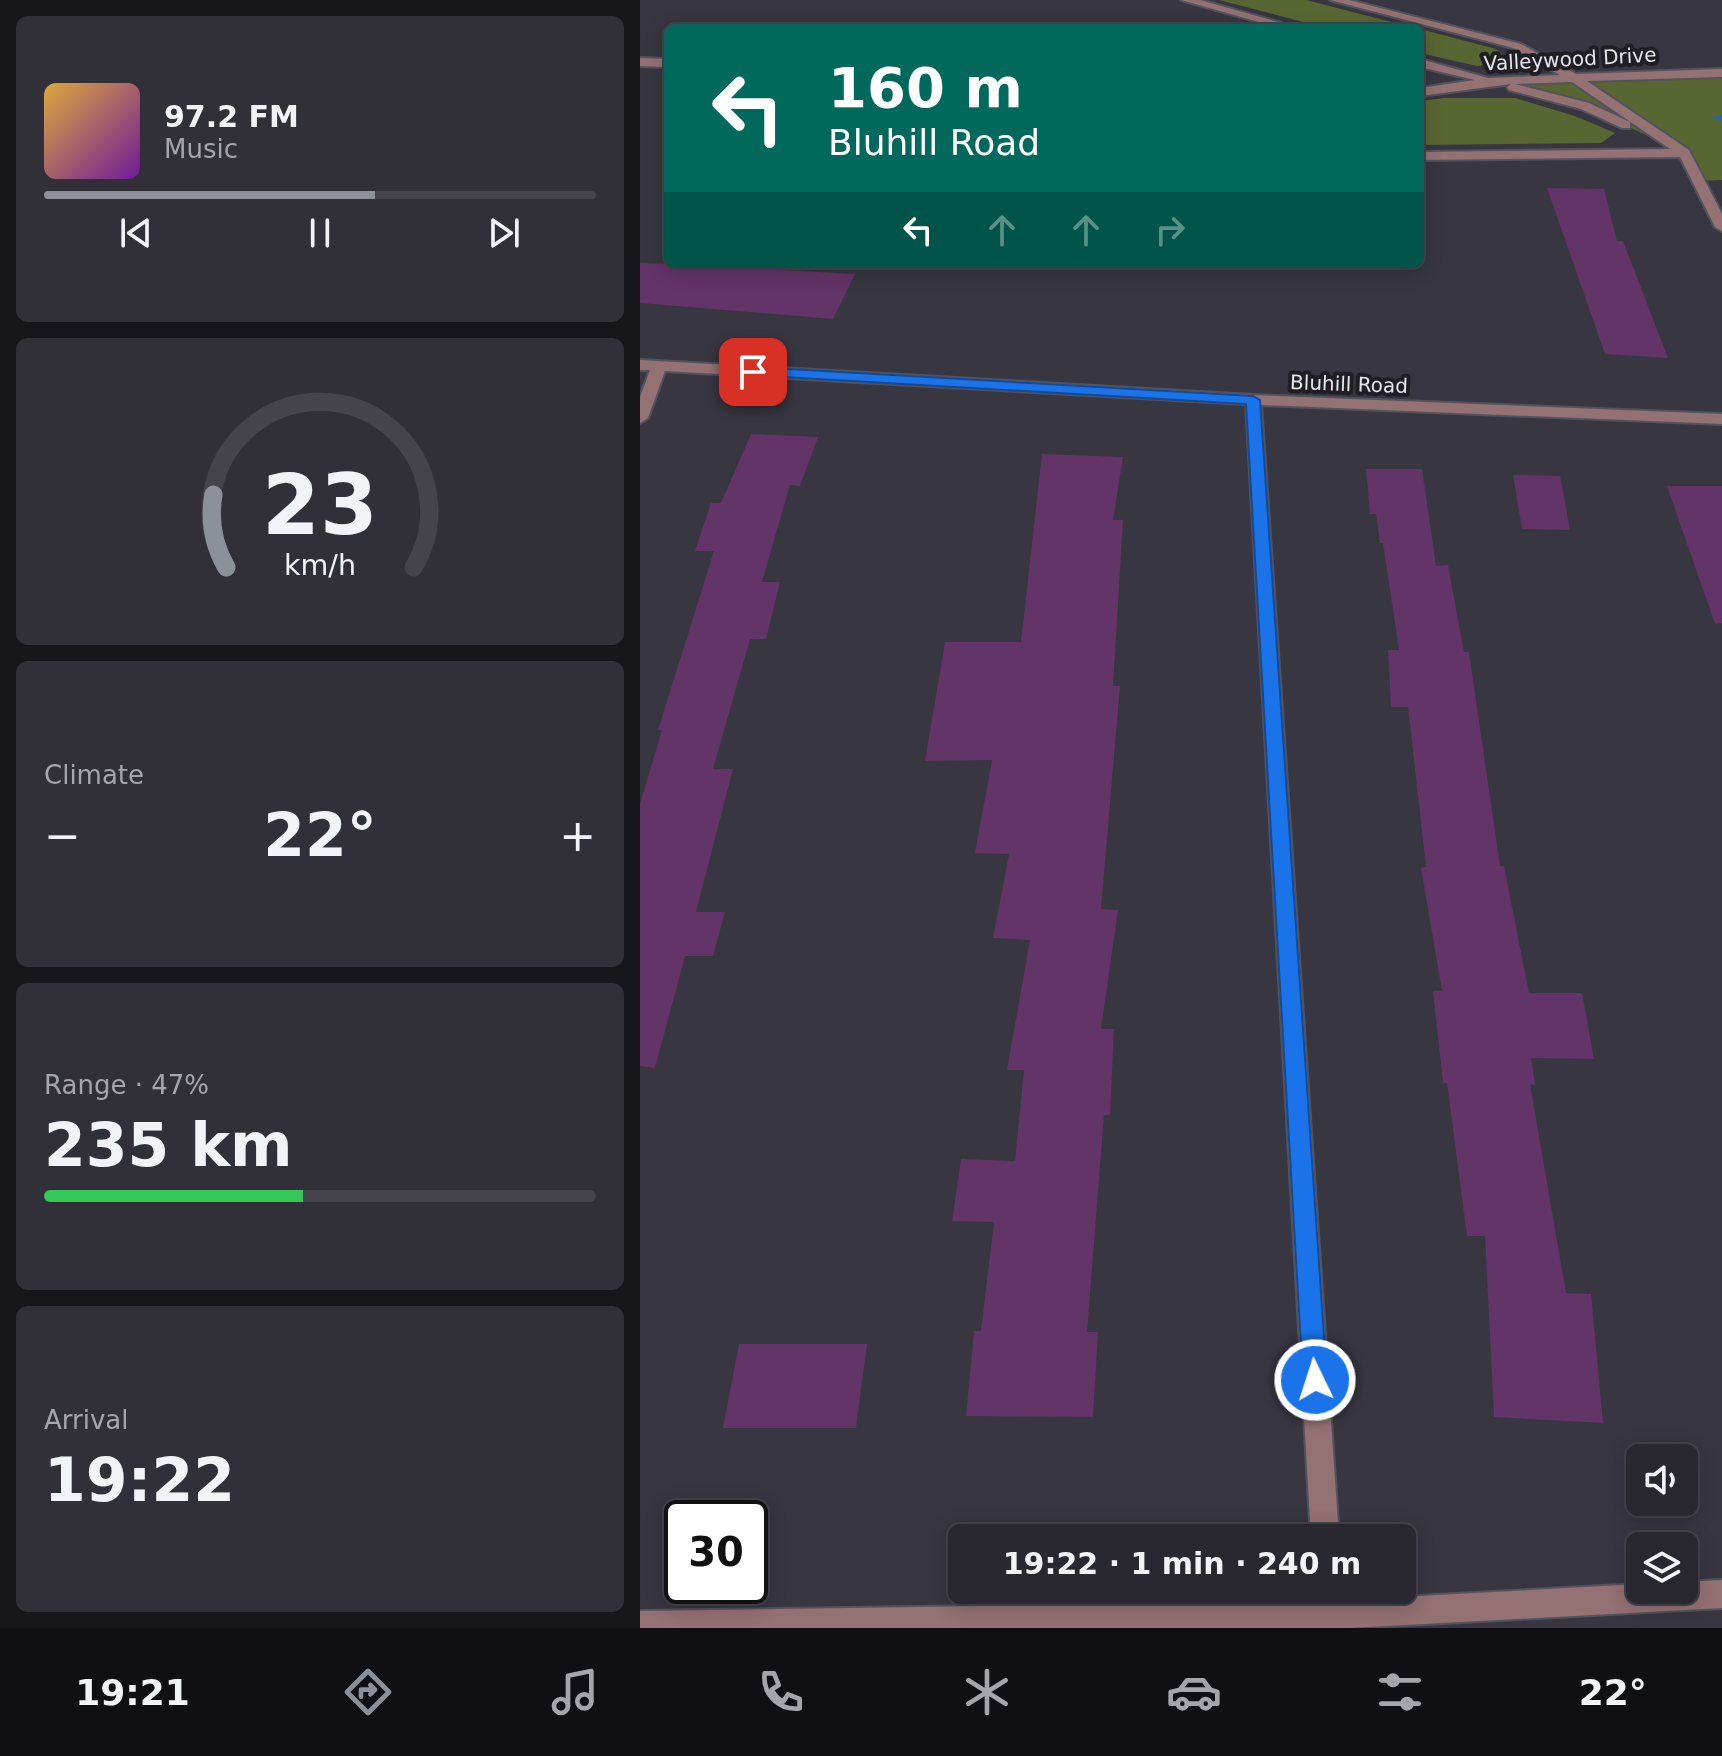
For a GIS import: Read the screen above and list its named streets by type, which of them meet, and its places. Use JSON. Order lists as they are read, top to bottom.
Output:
{
  "streets": {
    "street": ["Valleywood Drive", "Bluhill Road"]
  },
  "page": {
    "turn": ["160 m", "Bluhill Road"],
    "song": ["97.2 FM", "Music"],
    "tile": [
      "Climate",
      ["Range · 47%", "235 km"],
      ["Arrival", "19:22"]
    ],
    "heat": ["−", "22°", "+"],
    "limit": "30",
    "trip": "19:22 · 1 min · 240 m",
    "tabs": ["19:21", "22°"],
    "gauge": ["23", "km/h"]
  }
}
